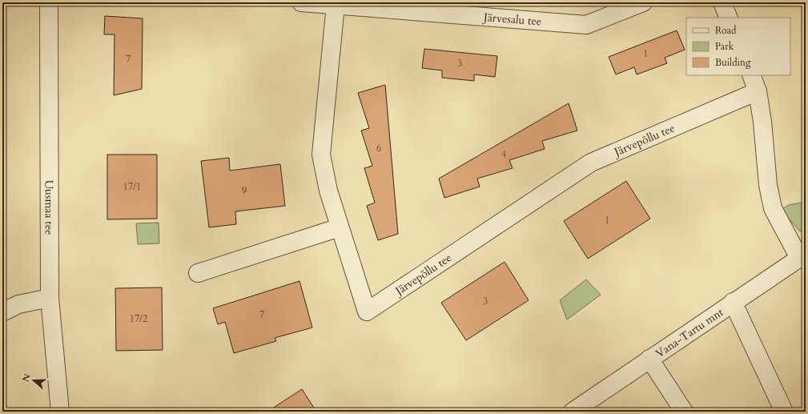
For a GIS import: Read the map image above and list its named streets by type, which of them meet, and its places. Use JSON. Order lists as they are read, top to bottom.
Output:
{
  "streets": {
    "street": [
      "Järvesalu tee",
      "Järvepõllu tee",
      "Uusmaa tee",
      "Vana-Tartu mnt"
    ]
  },
  "crossings": [
    ["Järvesalu tee", "Järvepõllu tee"]
  ],
  "house_numbers": [
    "1",
    "7",
    "3",
    "6",
    "4",
    "17/1",
    "9",
    "1",
    "3",
    "7",
    "17/2"
  ],
  "legend": ["Road", "Park", "Building"],
  "north": "left"
}
